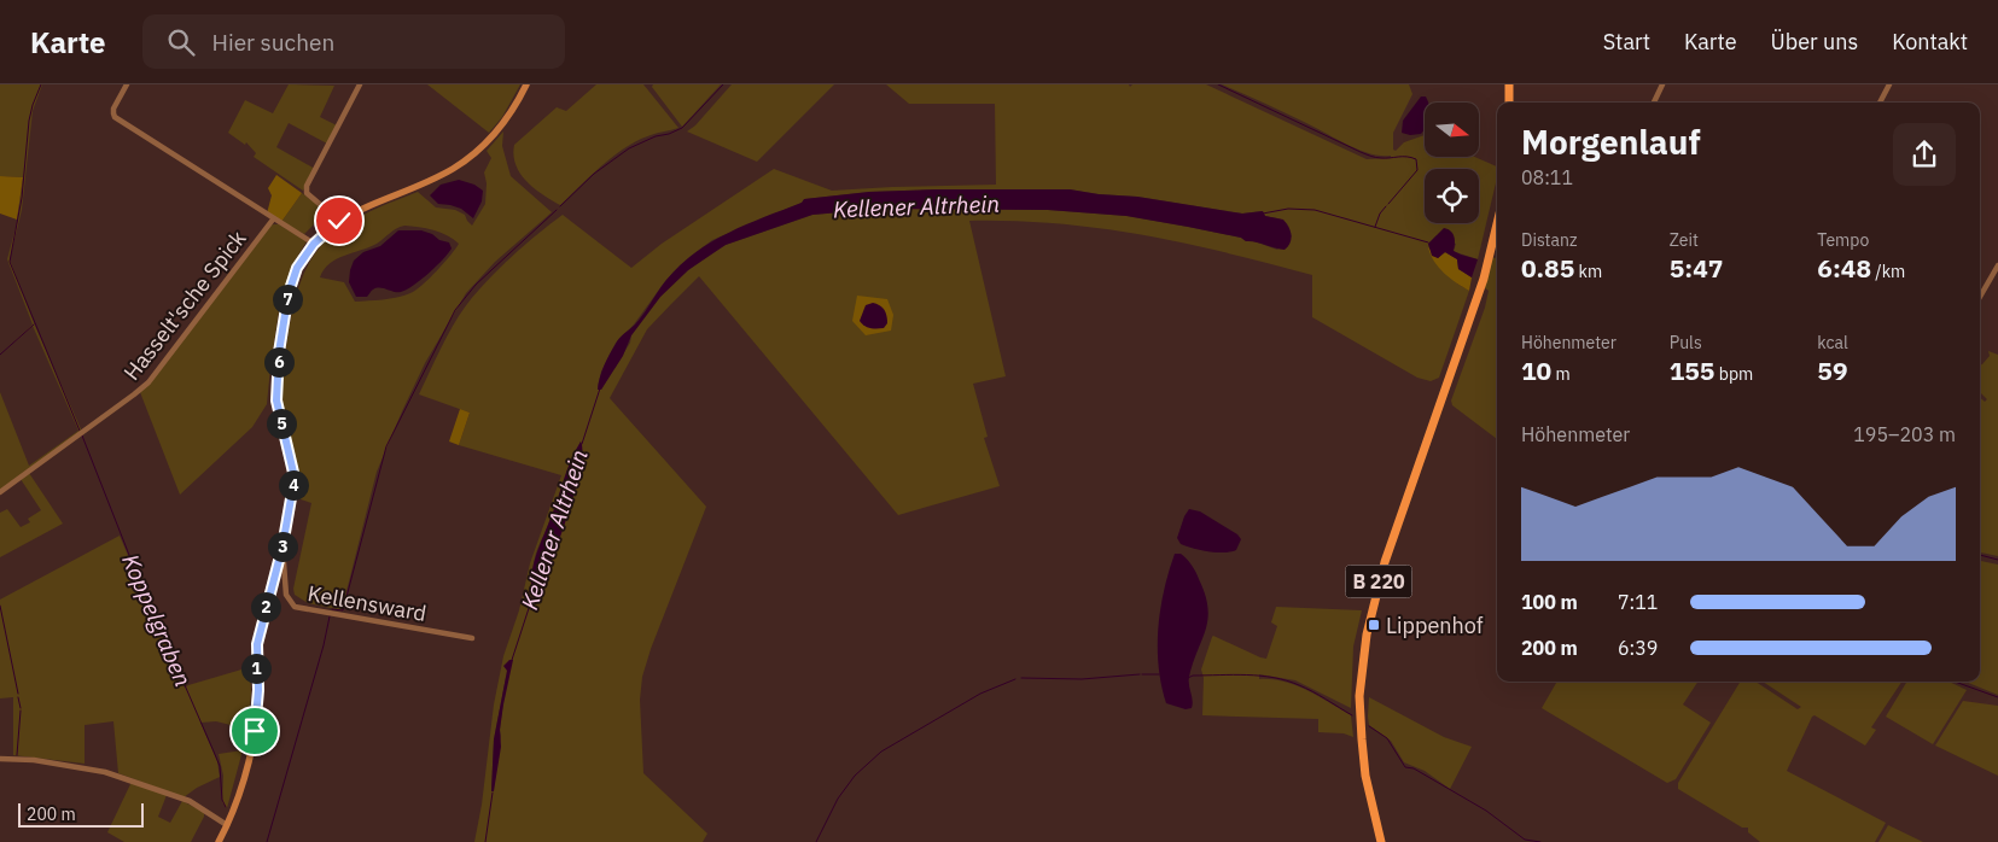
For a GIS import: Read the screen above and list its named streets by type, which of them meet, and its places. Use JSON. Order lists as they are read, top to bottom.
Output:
{
  "streets": {
    "main road": ["B 220"],
    "street": ["Hasselt'sche Spick", "Kellensward"]
  },
  "water": ["Kellener Altrhein", "Koppelgraben"],
  "places": {
    "transit": ["Lippenhof"]
  },
  "scale_bar": "200 m",
  "north": "right",
  "page": {
    "header": "Karte",
    "search": "Hier suchen",
    "nav": [
      "Start",
      "Karte",
      "Über uns",
      "Kontakt"
    ],
    "heading": ["Morgenlauf", "08:11"],
    "stats": [
      ["Distanz", "0.85 km"],
      ["Zeit", "5:47"],
      ["Tempo", "6:48 /km"],
      ["Höhenmeter", "10 m"],
      ["Puls", "155 bpm"],
      ["kcal", "59"]
    ],
    "pins": [
      "7",
      "6",
      "5",
      "4",
      "3",
      "2",
      "1"
    ],
    "chart": ["Höhenmeter", "195–203 m"],
    "list": [
      {
        "name": "100 m",
        "note": "7:11"
      },
      {
        "name": "200 m",
        "note": "6:39"
      }
    ],
    "scale": "200 m"
  }
}
